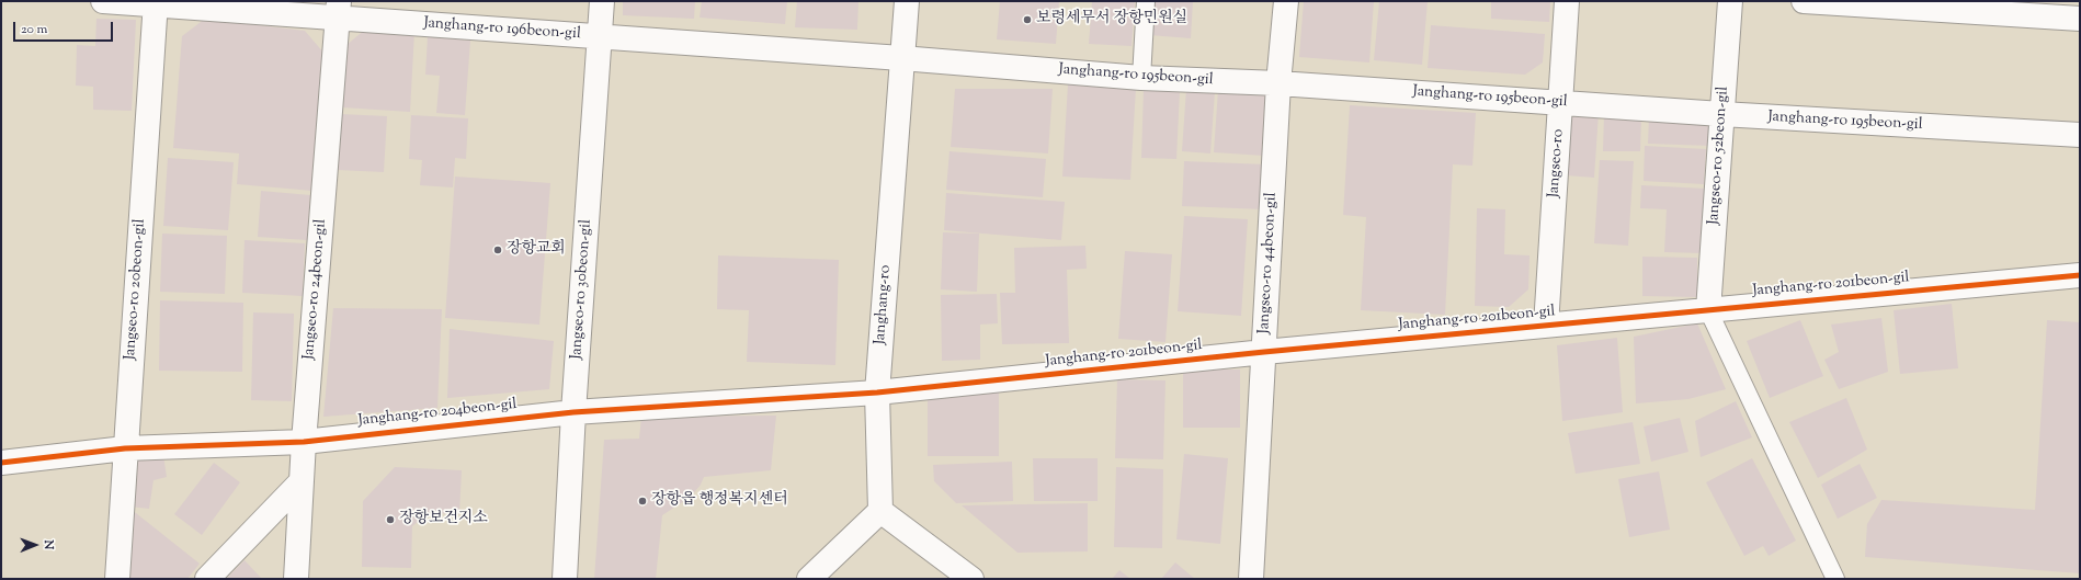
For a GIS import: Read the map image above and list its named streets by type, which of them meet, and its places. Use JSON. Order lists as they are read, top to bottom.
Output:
{
  "streets": {
    "street": [
      "Janghang-ro 196beon-gil",
      "Janghang-ro 195beon-gil",
      "Jangseo-ro 52beon-gil",
      "Jangseo-ro",
      "Jangseo-ro 44beon-gil",
      "Janghang-ro 201beon-gil",
      "Jangseo-ro 20beon-gil",
      "Jangseo-ro 24beon-gil",
      "Jangseo-ro 30beon-gil",
      "Janghang-ro",
      "Janghang-ro 204beon-gil"
    ]
  },
  "crossings": [
    ["Janghang-ro 196beon-gil", "Janghang-ro 195beon-gil"],
    ["Janghang-ro 196beon-gil", "Jangseo-ro 20beon-gil"],
    ["Janghang-ro 196beon-gil", "Jangseo-ro 24beon-gil"],
    ["Janghang-ro 196beon-gil", "Jangseo-ro 30beon-gil"],
    ["Janghang-ro 196beon-gil", "Janghang-ro"],
    ["Janghang-ro 195beon-gil", "Jangseo-ro 52beon-gil"],
    ["Janghang-ro 195beon-gil", "Jangseo-ro"],
    ["Janghang-ro 195beon-gil", "Jangseo-ro 44beon-gil"],
    ["Janghang-ro 195beon-gil", "Janghang-ro"],
    ["Jangseo-ro 52beon-gil", "Janghang-ro 201beon-gil"],
    ["Jangseo-ro", "Janghang-ro 201beon-gil"],
    ["Jangseo-ro 44beon-gil", "Janghang-ro 201beon-gil"],
    ["Janghang-ro 201beon-gil", "Janghang-ro"],
    ["Janghang-ro 201beon-gil", "Janghang-ro 204beon-gil"],
    ["Jangseo-ro 20beon-gil", "Janghang-ro 204beon-gil"],
    ["Jangseo-ro 24beon-gil", "Janghang-ro 204beon-gil"],
    ["Jangseo-ro 30beon-gil", "Janghang-ro 204beon-gil"],
    ["Janghang-ro", "Janghang-ro 204beon-gil"]
  ],
  "places": [
    "보령세무서 장항민원실",
    "장항교회",
    "장항읍 행정복지센터",
    "장항보건지소"
  ],
  "scale_bar": "20 m",
  "north": "right"
}
